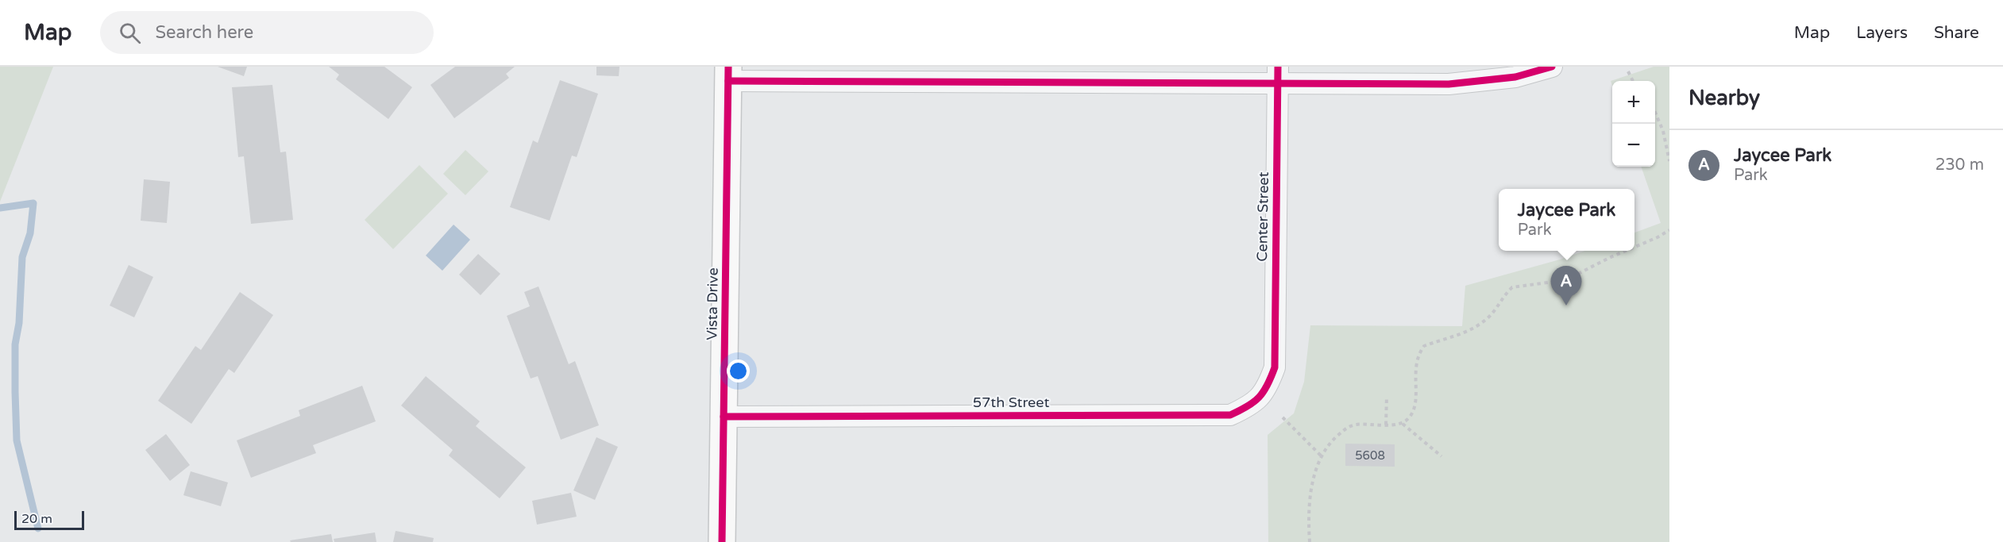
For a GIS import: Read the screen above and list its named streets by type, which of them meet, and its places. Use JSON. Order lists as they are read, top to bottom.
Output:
{
  "streets": {
    "street": ["Center Street", "Vista Drive", "57th Street"]
  },
  "crossings": [
    ["Center Street", "57th Street"],
    ["Vista Drive", "57th Street"]
  ],
  "house_numbers": ["5608"],
  "scale_bar": "20 m",
  "page": {
    "header": "Map",
    "search": "Search here",
    "nav": ["Map", "Layers", "Share"],
    "heading": "Nearby",
    "map_buttons": ["+", "−"],
    "list": [
      {
        "mark": "A",
        "name": "Jaycee Park",
        "note": "Park",
        "value": "230 m"
      }
    ],
    "popup": ["Jaycee Park", "Park"],
    "pins": "A",
    "scale": "20 m"
  }
}
